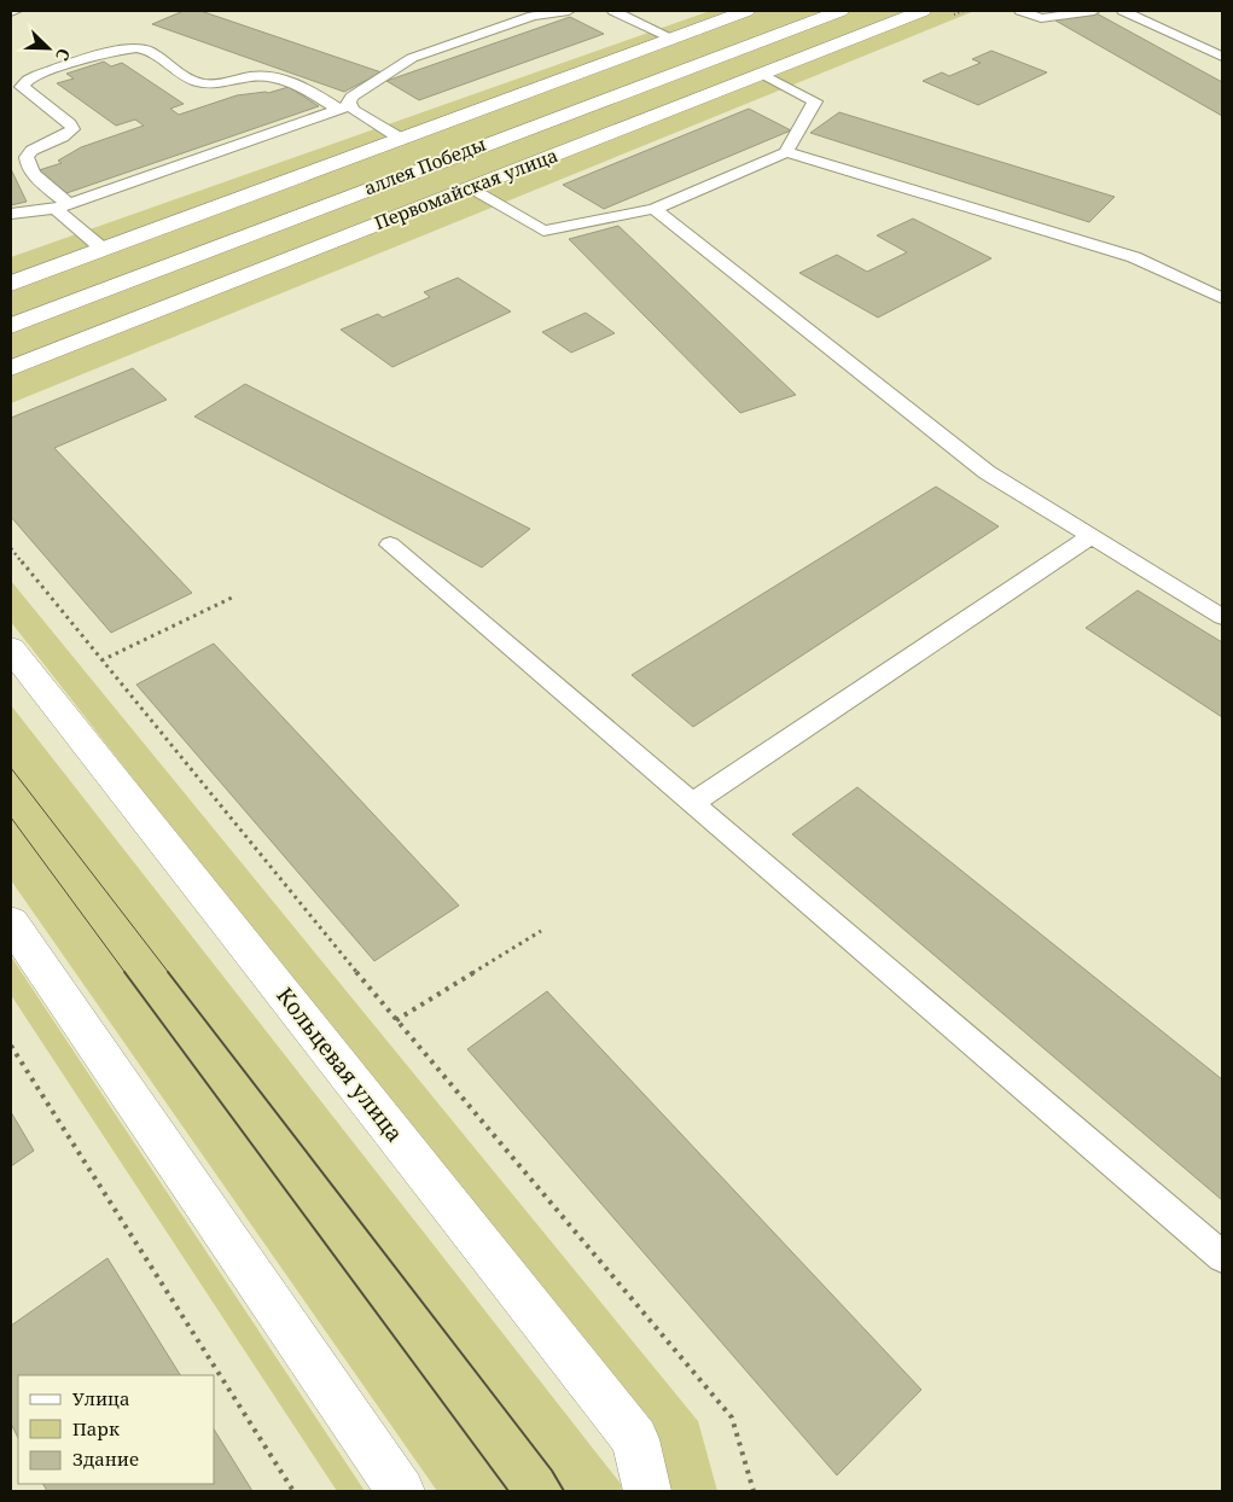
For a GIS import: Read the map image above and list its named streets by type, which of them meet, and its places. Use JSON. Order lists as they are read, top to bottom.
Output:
{
  "streets": {
    "street": ["аллея Победы", "Первомайская улица", "Кольцевая улица"]
  },
  "legend": ["Улица", "Парк", "Здание"],
  "north": "bottom right"
}
